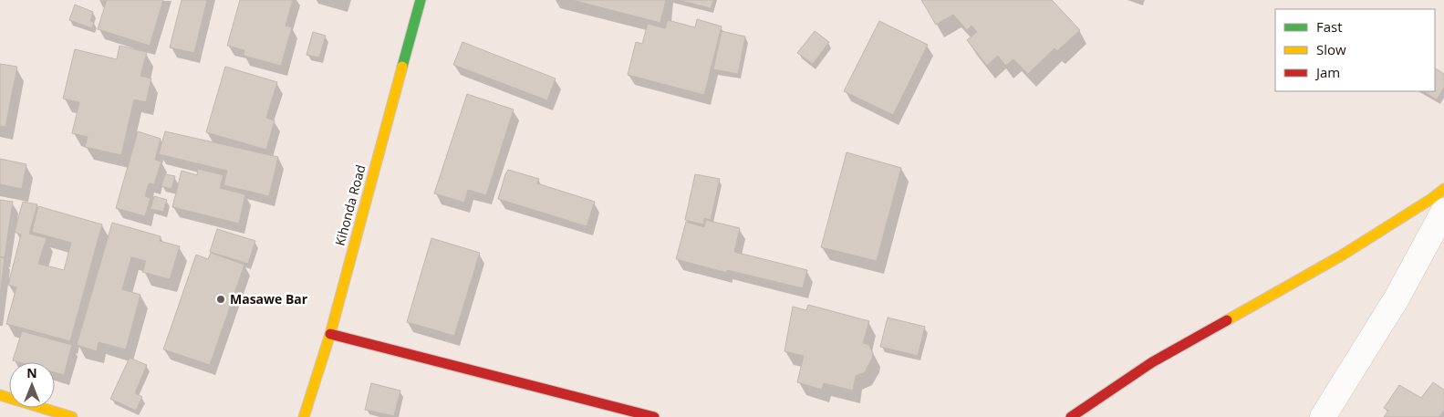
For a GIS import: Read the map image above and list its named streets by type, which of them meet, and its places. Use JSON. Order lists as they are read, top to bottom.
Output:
{
  "streets": {
    "street": ["Kihonda Road"]
  },
  "places": ["Masawe Bar"],
  "legend": ["Fast", "Slow", "Jam"],
  "north": "top"
}
